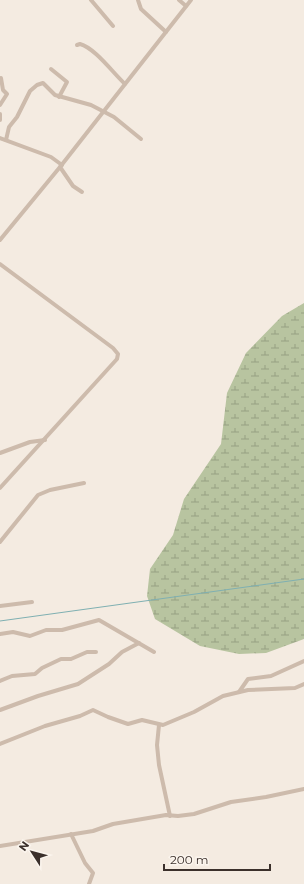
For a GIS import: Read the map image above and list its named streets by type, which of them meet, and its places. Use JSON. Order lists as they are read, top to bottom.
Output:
{
  "scale_bar": "200 m",
  "north": "top left"
}
